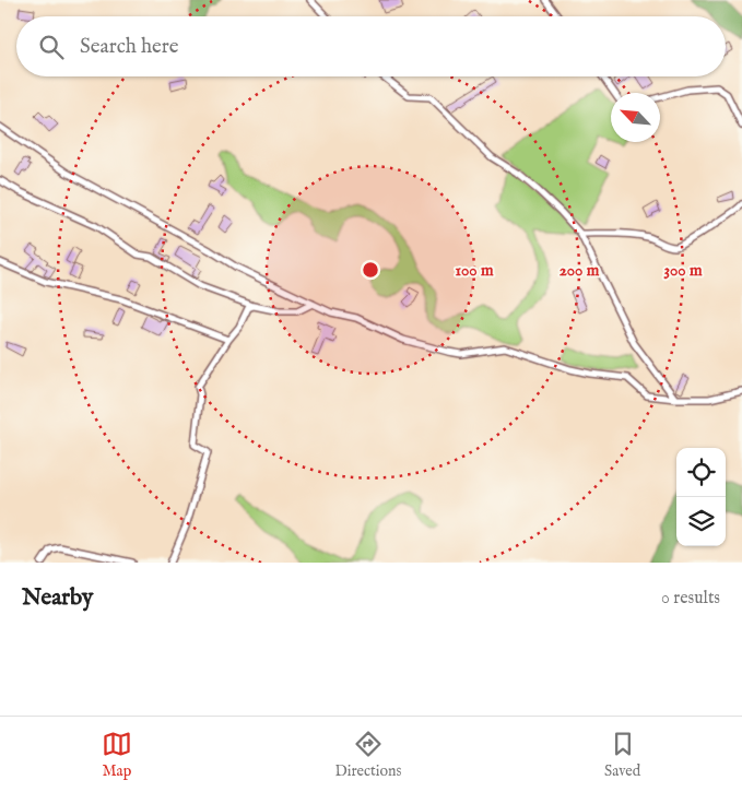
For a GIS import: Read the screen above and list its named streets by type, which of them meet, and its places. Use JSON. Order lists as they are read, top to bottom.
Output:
{
  "north": "top left",
  "page": {
    "search": "Search here",
    "heading": ["Nearby", "0 results"],
    "nav": ["Map", "Directions", "Saved"]
  },
  "rings": ["100 m", "200 m", "300 m"]
}
